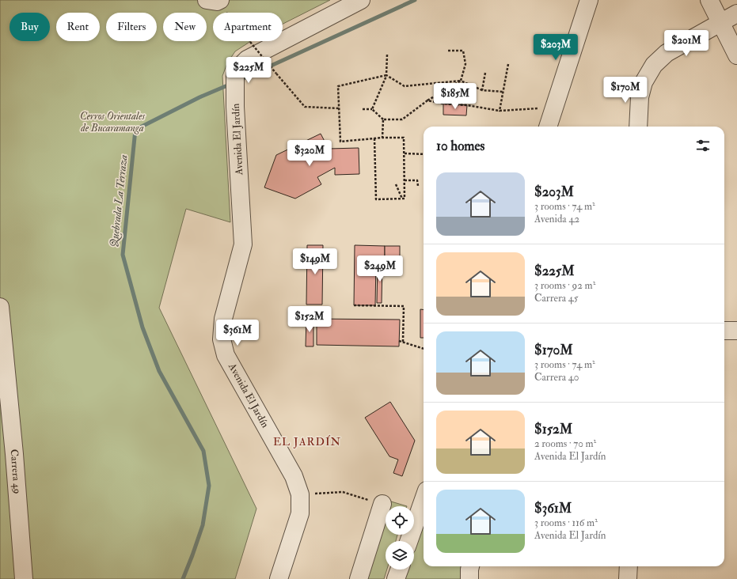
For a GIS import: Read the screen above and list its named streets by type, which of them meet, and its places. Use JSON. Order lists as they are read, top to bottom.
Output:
{
  "streets": {
    "street": ["Avenida El Jardín", "Carrera 49"]
  },
  "districts": ["EL JARDÍN"],
  "water": ["Quebrada La Terraza"],
  "parks": ["Cerros Orientales de Bucaramanga"],
  "page": {
    "chip": [
      "Buy",
      "Rent",
      "Filters",
      "New",
      "Apartment"
    ],
    "price": [
      "$201M",
      "$203M",
      "$225M",
      "$170M",
      "$185M",
      "$320M",
      "$149M",
      "$249M",
      "$152M",
      "$361M"
    ],
    "heading": "10 homes",
    "list": [
      {
        "name": "$203M",
        "note": "3 rooms · 74 m² · Avenida 42"
      },
      {
        "name": "$225M",
        "note": "3 rooms · 92 m² · Carrera 45"
      },
      {
        "name": "$170M",
        "note": "3 rooms · 74 m² · Carrera 40"
      },
      {
        "name": "$152M",
        "note": "2 rooms · 70 m² · Avenida El Jardín"
      },
      {
        "name": "$361M",
        "note": "3 rooms · 116 m² · Avenida El Jardín"
      }
    ]
  }
}
